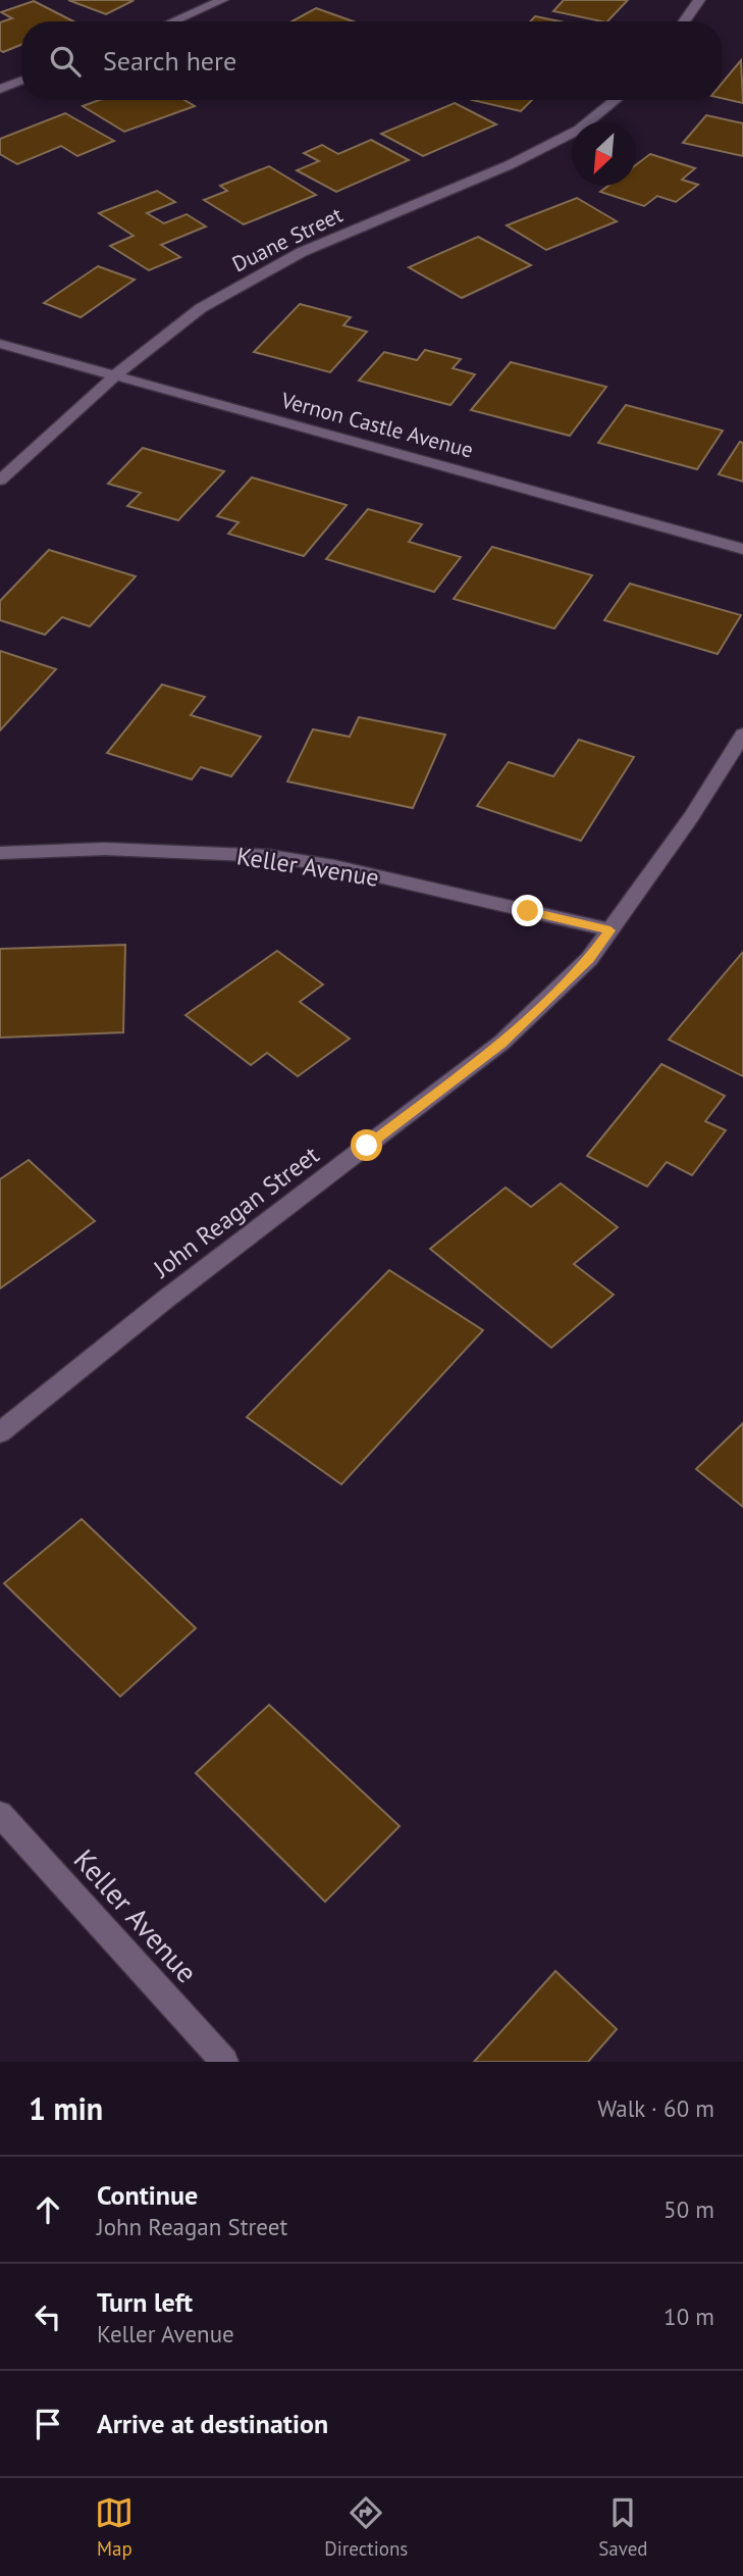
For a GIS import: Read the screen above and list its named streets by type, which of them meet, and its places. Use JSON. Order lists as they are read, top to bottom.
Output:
{
  "streets": {
    "street": [
      "Duane Street",
      "Vernon Castle Avenue",
      "Keller Avenue",
      "John Reagan Street"
    ]
  },
  "crossings": [
    ["Duane Street", "Vernon Castle Avenue"],
    ["Keller Avenue", "John Reagan Street"]
  ],
  "north": "bottom left",
  "page": {
    "search": "Search here",
    "heading": ["1 min", "Walk · 60 m"],
    "list": [
      ["Continue", "John Reagan Street", "50 m"],
      ["Turn left", "Keller Avenue", "10 m"],
      "Arrive at destination"
    ],
    "nav": ["Map", "Directions", "Saved"]
  }
}
